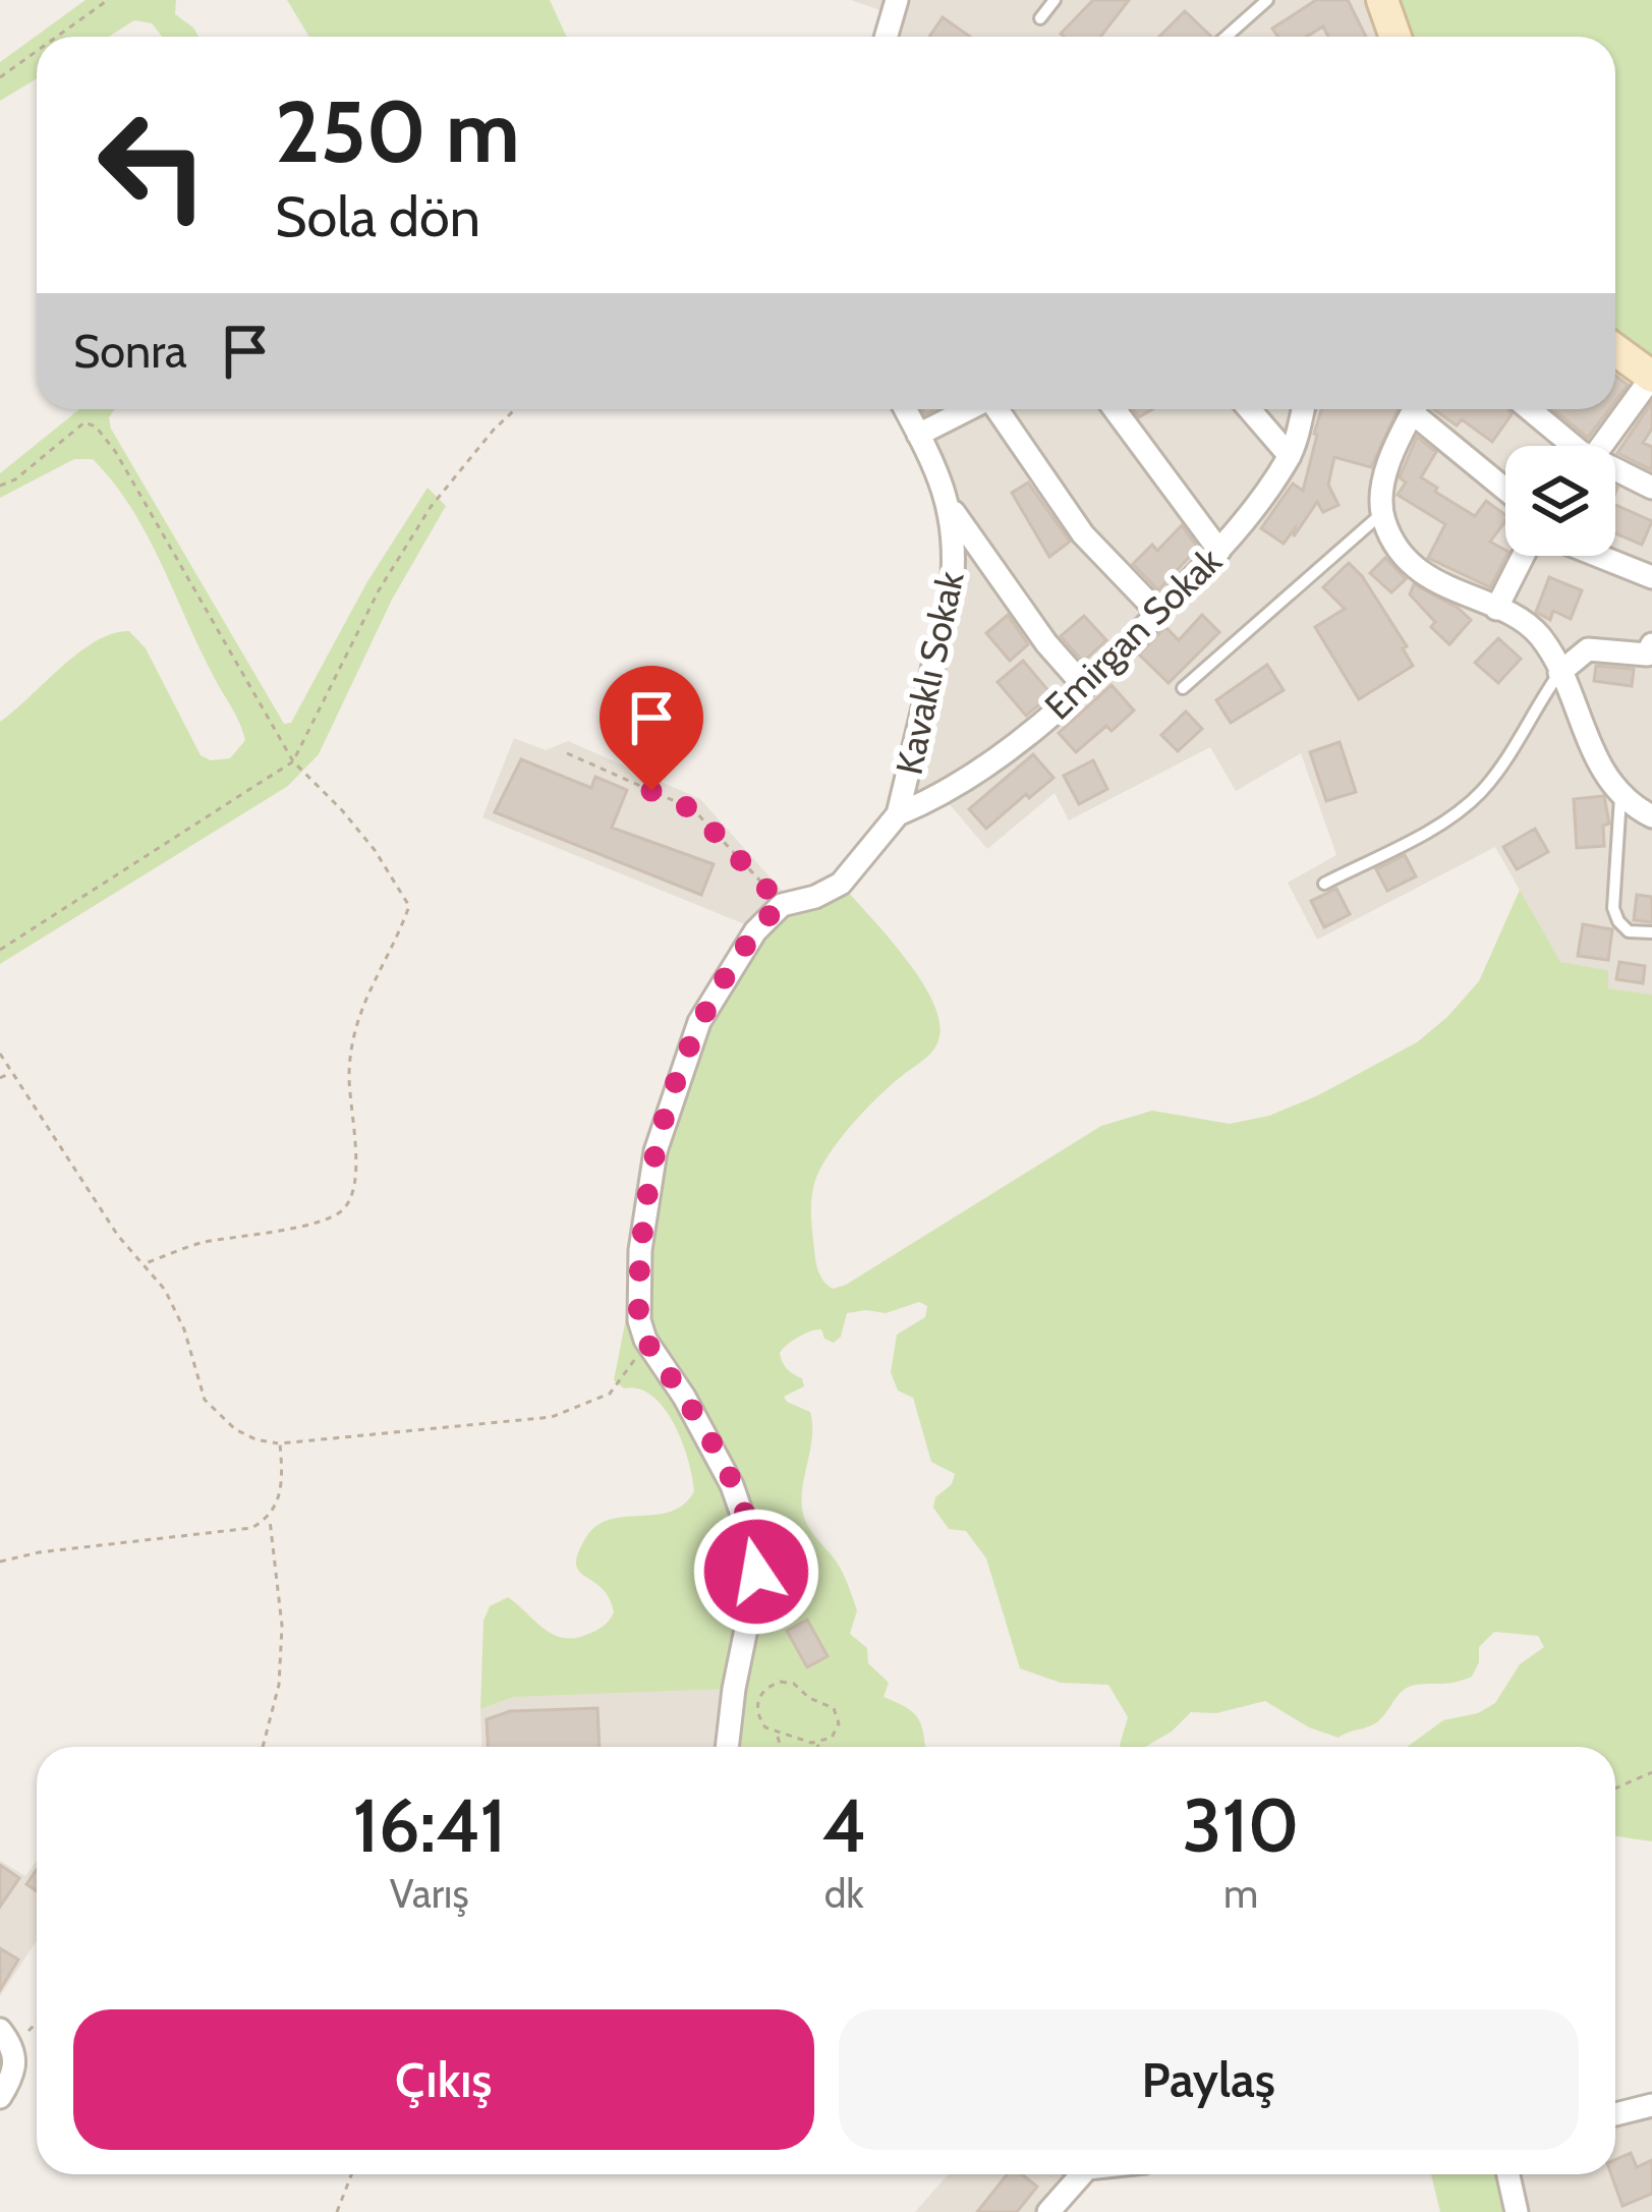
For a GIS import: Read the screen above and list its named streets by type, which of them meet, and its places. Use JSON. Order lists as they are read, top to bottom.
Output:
{
  "streets": {
    "street": ["Emirgan Sokak", "Kavaklı Sokak"]
  },
  "crossings": [
    ["Emirgan Sokak", "Kavaklı Sokak"]
  ],
  "page": {
    "turn": ["250 m", "Sola dön"],
    "then": "Sonra",
    "eta": [
      "16:41",
      "Varış",
      "4",
      "dk",
      "310",
      "m"
    ],
    "buttons": ["Çıkış", "Paylaş"]
  }
}
